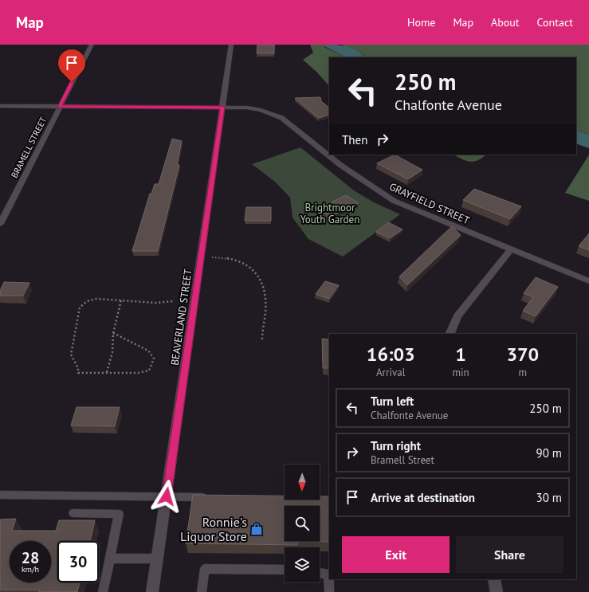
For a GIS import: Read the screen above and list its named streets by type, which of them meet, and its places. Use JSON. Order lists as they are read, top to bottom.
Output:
{
  "streets": {
    "street": ["BRAMELL STREET", "GRAYFIELD STREET", "BEAVERLAND STREET"]
  },
  "crossings": [
    ["BRAMELL STREET", "GRAYFIELD STREET"],
    ["GRAYFIELD STREET", "BEAVERLAND STREET"]
  ],
  "parks": ["Brightmoor Youth Garden"],
  "places": {
    "shop": ["Ronnie's Liquor Store"]
  },
  "north": "bottom",
  "page": {
    "header": "Map",
    "nav": [
      "Home",
      "Map",
      "About",
      "Contact"
    ],
    "turn": ["250 m", "Chalfonte Avenue"],
    "then": "Then",
    "eta": [
      "16:03",
      "Arrival",
      "1",
      "min",
      "370",
      "m"
    ],
    "list": [
      {
        "name": "Turn left",
        "note": "Chalfonte Avenue",
        "value": "250 m"
      },
      {
        "name": "Turn right",
        "note": "Bramell Street",
        "value": "90 m"
      },
      {
        "name": "Arrive at destination",
        "value": "30 m"
      }
    ],
    "buttons": ["Exit", "Share"],
    "speed": "28 km/h",
    "limit": "30"
  }
}
